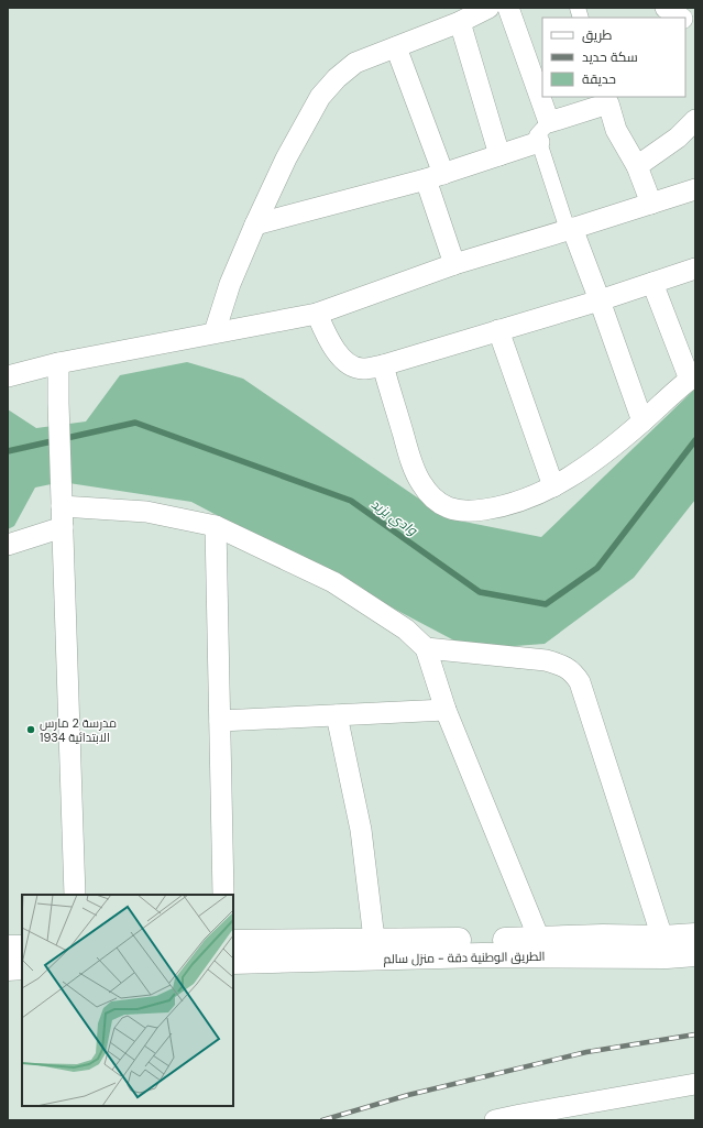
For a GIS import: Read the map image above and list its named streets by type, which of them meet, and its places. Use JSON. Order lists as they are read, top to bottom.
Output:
{
  "streets": {
    "main road": ["الطريق الوطنية دقة - منزل سالم"]
  },
  "water": ["وادي يزيد"],
  "places": ["مدرسة 2 مارس 1934 الابتدائية"],
  "legend": ["طريق", "سكة حديد", "حديقة"]
}
